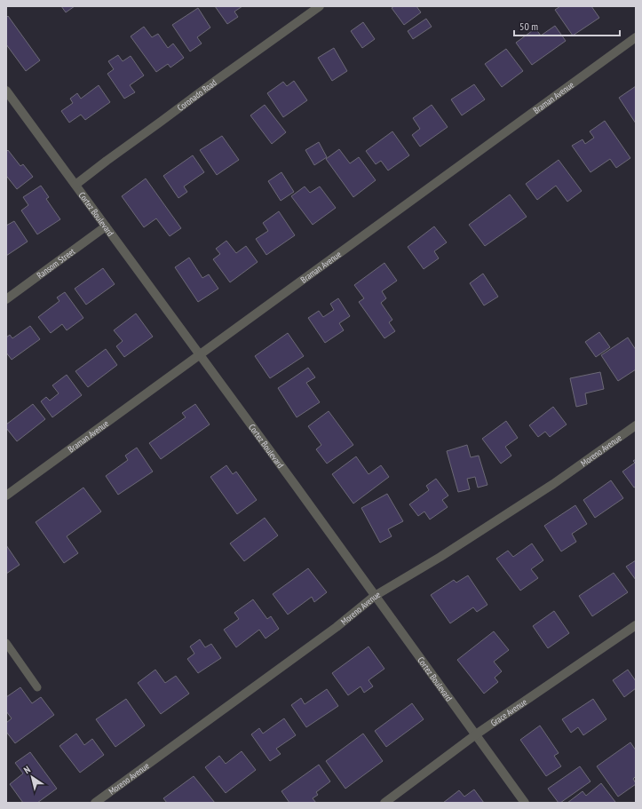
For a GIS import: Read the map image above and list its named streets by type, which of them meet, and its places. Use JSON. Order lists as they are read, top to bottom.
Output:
{
  "streets": {
    "street": [
      "Coronado Road",
      "Braman Avenue",
      "Cortez Boulevard",
      "Ransom Street",
      "Moreno Avenue",
      "Grace Avenue"
    ]
  },
  "crossings": [
    ["Coronado Road", "Cortez Boulevard"],
    ["Braman Avenue", "Cortez Boulevard"],
    ["Cortez Boulevard", "Ransom Street"],
    ["Cortez Boulevard", "Moreno Avenue"],
    ["Cortez Boulevard", "Grace Avenue"]
  ],
  "scale_bar": "50 m",
  "north": "top left"
}
